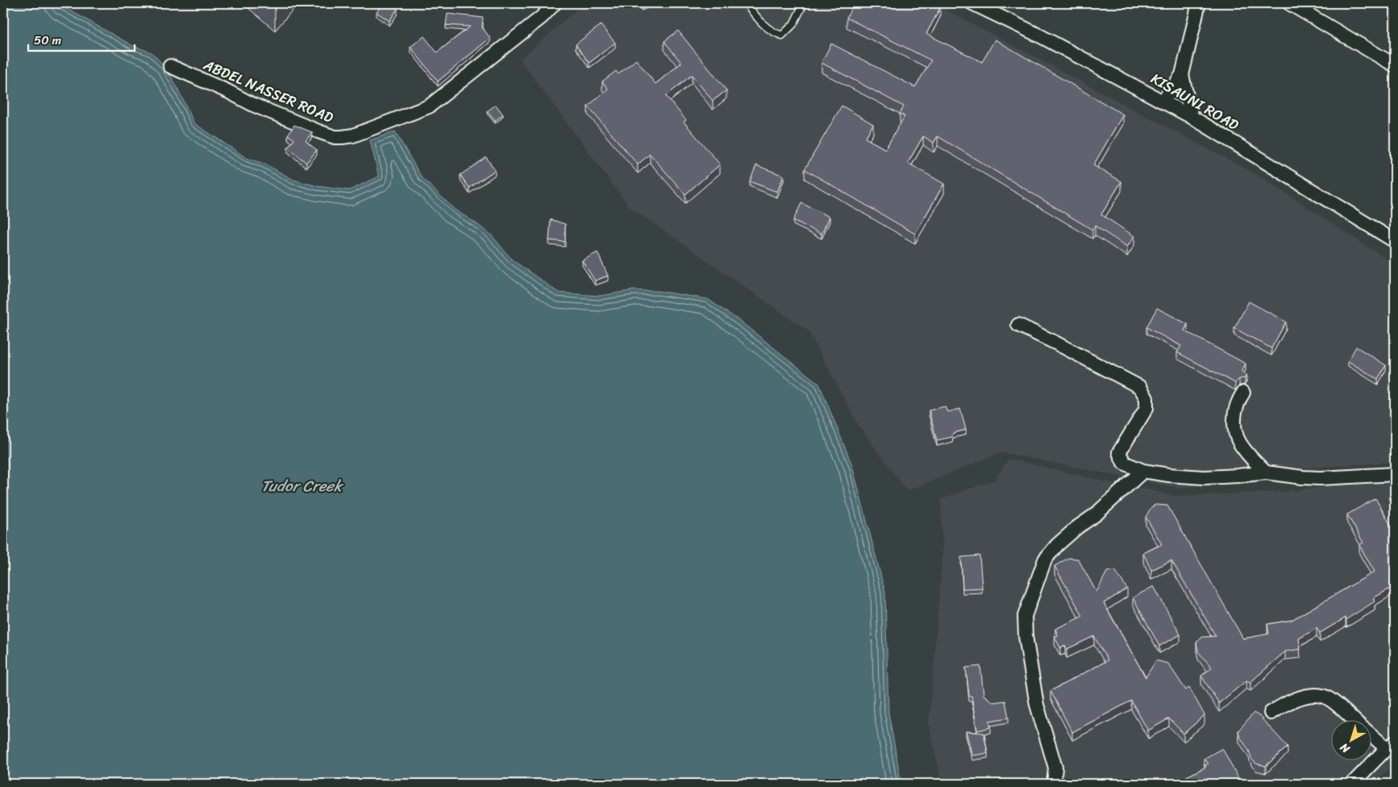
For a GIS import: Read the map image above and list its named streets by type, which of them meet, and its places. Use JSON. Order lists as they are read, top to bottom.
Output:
{
  "streets": {
    "street": ["ABDEL NASSER ROAD", "KISAUNI ROAD"]
  },
  "water": ["Tudor Creek"],
  "scale_bar": "50 m",
  "north": "bottom left"
}
